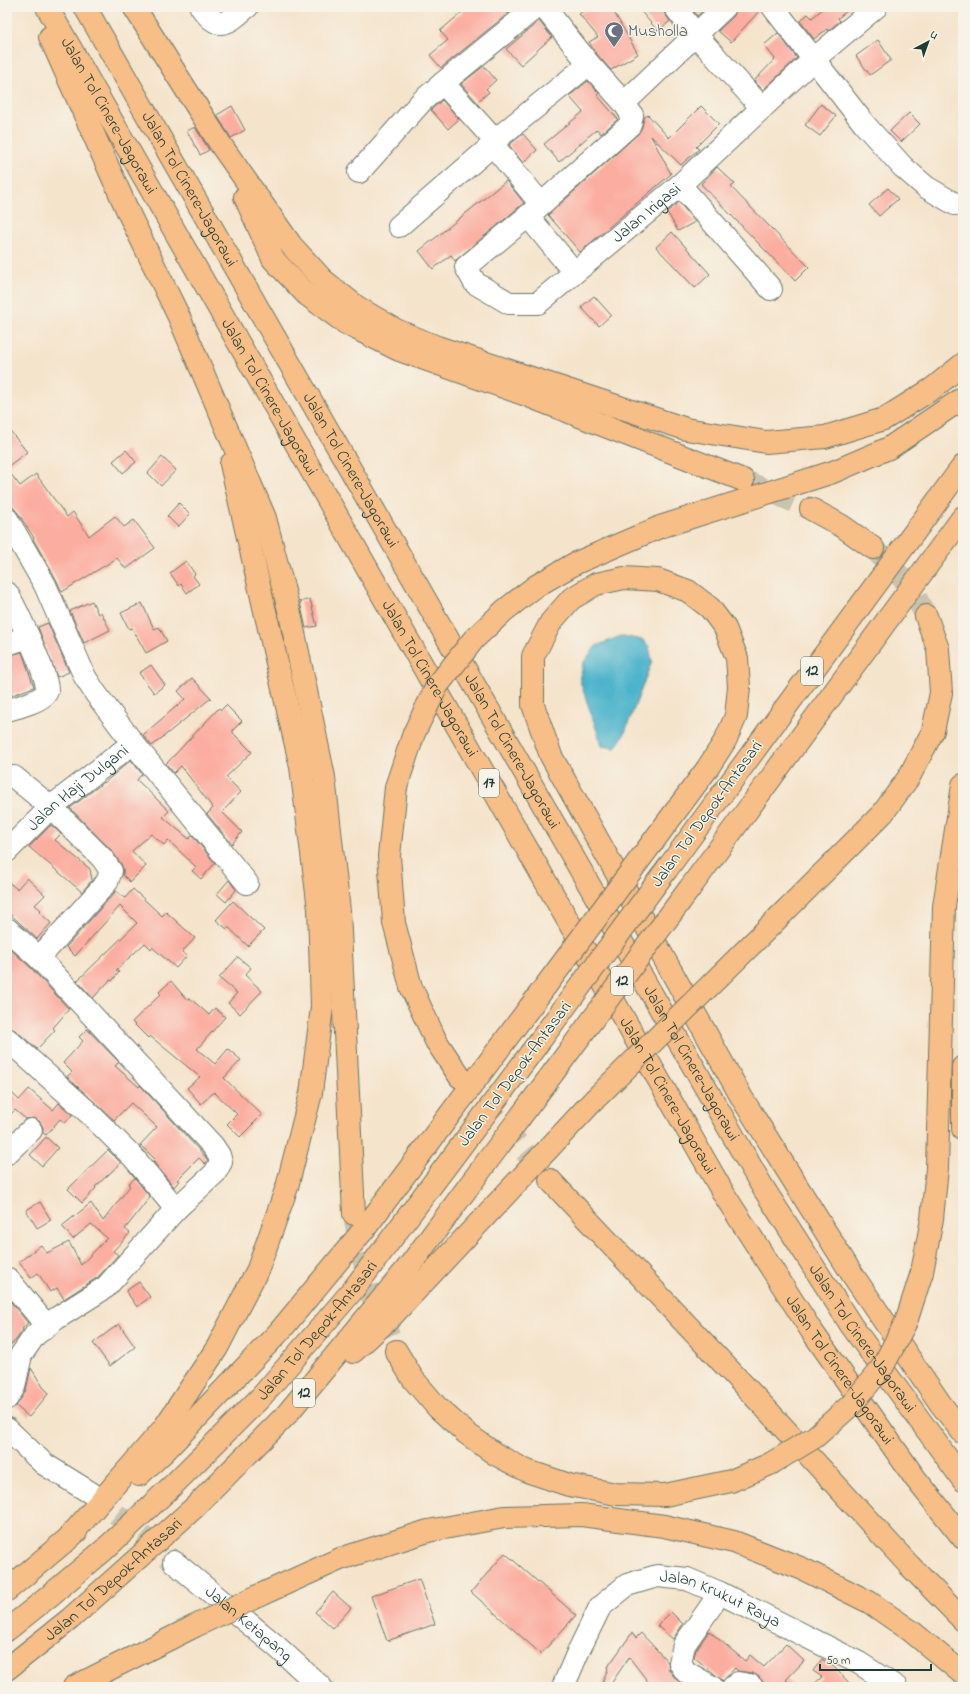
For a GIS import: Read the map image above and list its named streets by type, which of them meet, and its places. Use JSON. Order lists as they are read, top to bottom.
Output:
{
  "streets": {
    "highway": [
      "Jalan Tol Cinere-Jagorawi",
      "Jalan Tol Cinere–Jagorawi",
      "12",
      "17",
      "Jalan Tol Depok–Antasari"
    ],
    "street": [
      "Jalan Irigasi",
      "Jalan Haji Dulgani",
      "Jalan Krukut Raya",
      "Jalan Ketapang"
    ]
  },
  "places": {
    "mosque": ["Musholla"]
  },
  "scale_bar": "50 m",
  "north": "top right"
}
